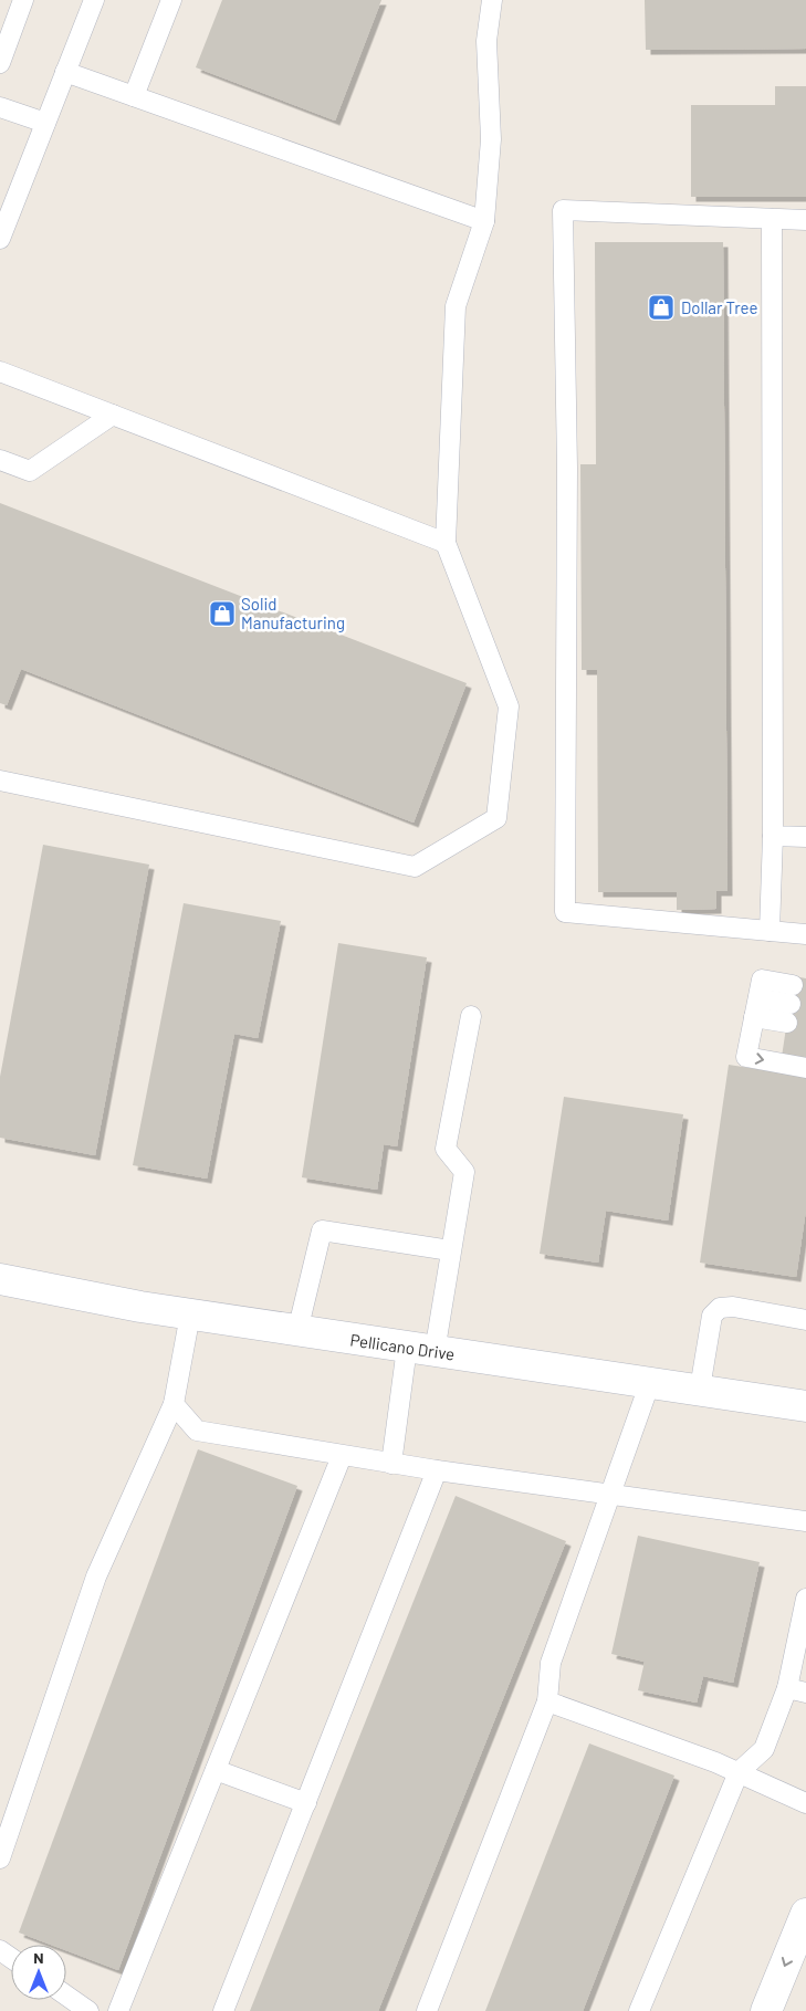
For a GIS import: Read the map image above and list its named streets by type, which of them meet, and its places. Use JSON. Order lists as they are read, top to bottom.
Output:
{
  "streets": {
    "street": ["Pellicano Drive"]
  },
  "places": {
    "shop": ["Dollar Tree", "Solid Manufacturing"]
  },
  "north": "top"
}
